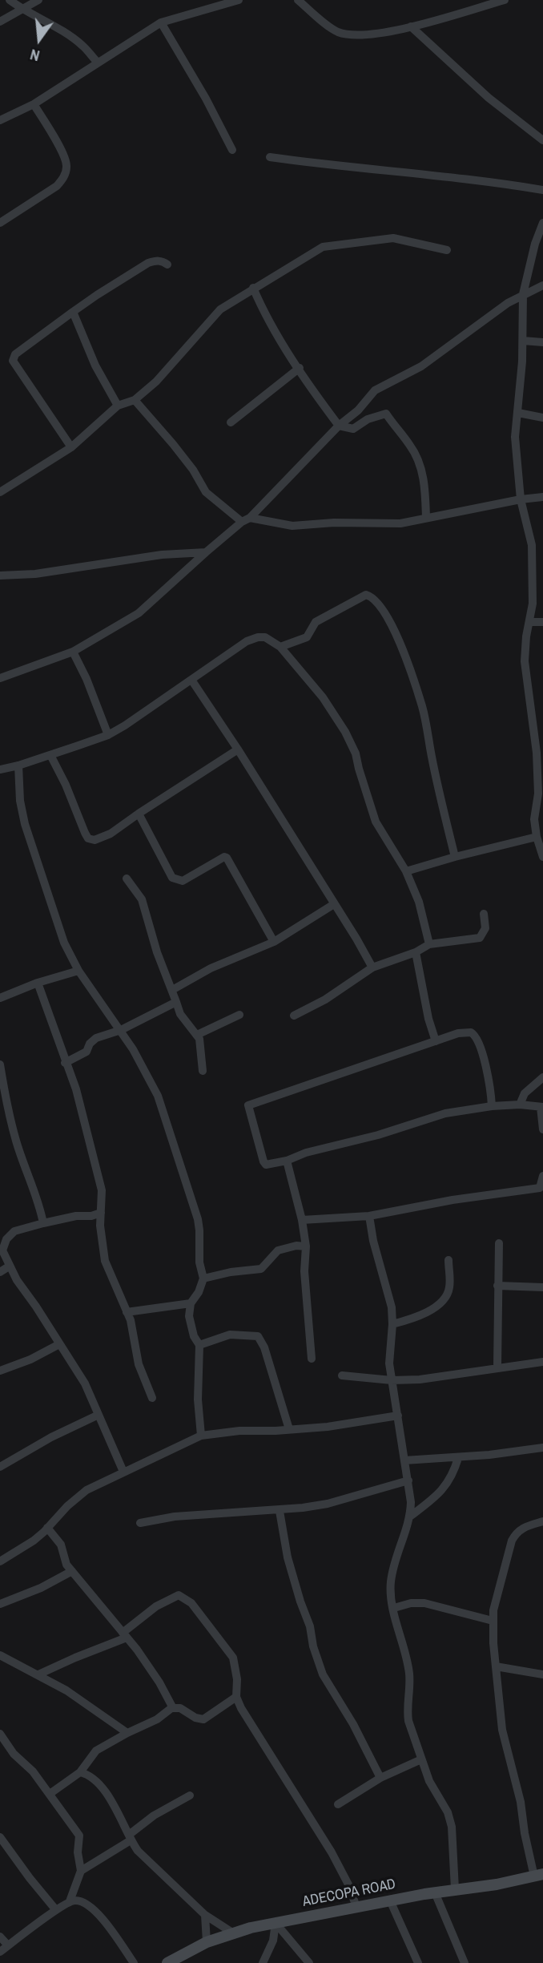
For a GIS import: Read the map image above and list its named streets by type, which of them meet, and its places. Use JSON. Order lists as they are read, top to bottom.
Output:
{
  "streets": {
    "street": ["ADECOPA ROAD"]
  },
  "north": "bottom"
}
